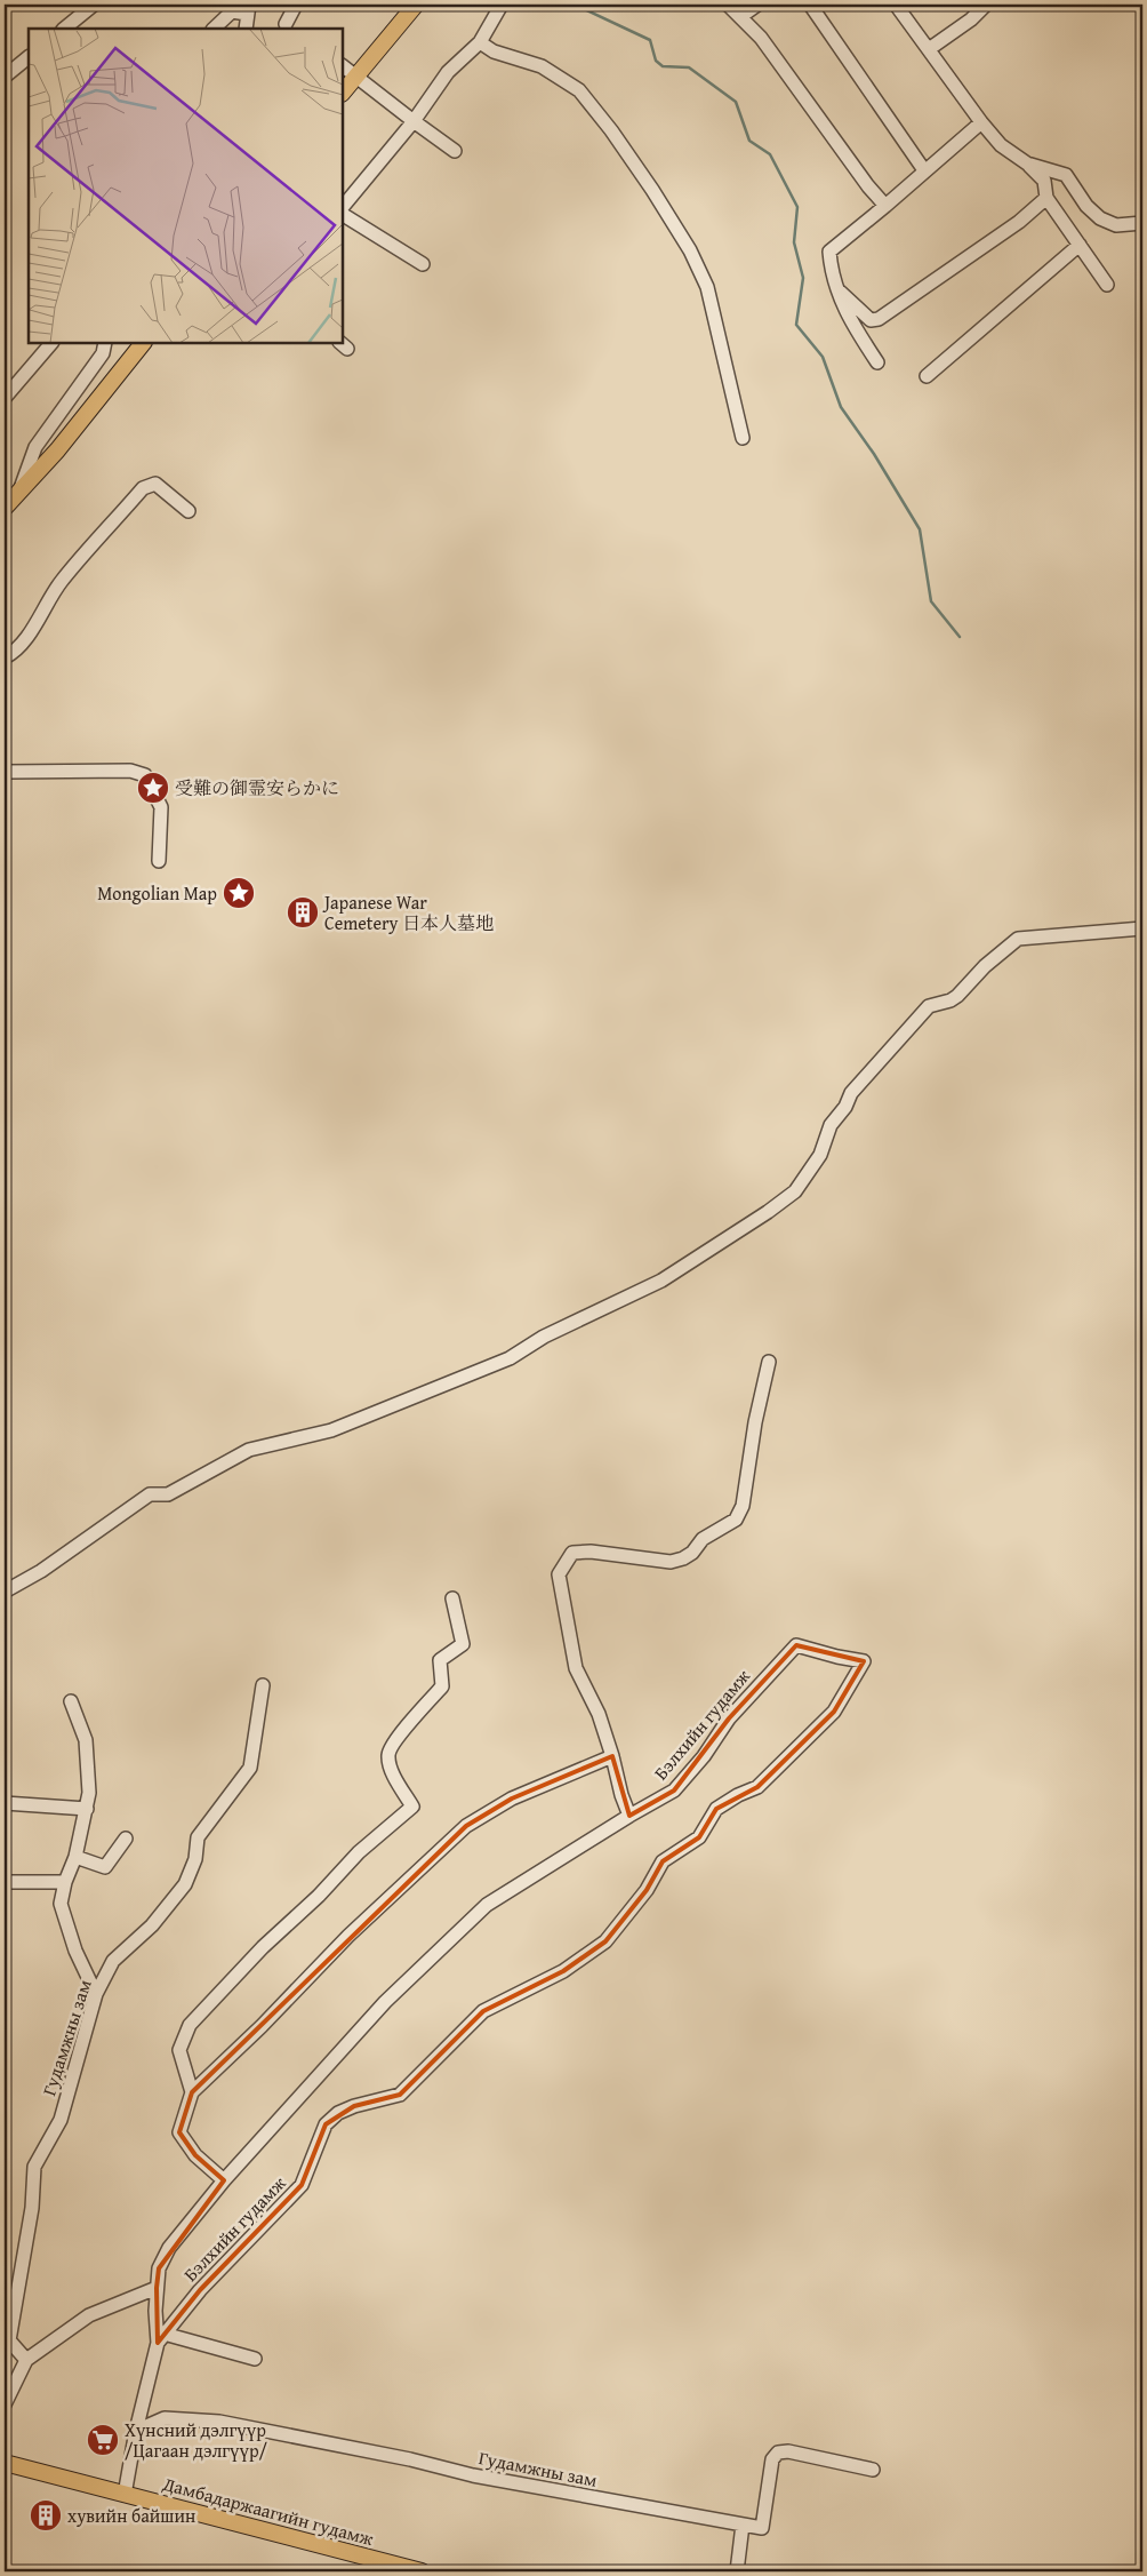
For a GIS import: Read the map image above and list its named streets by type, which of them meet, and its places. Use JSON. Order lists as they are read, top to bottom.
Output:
{
  "streets": {
    "main road": ["Дамбадаржаагийн гудамж"],
    "street": ["Бэлхийн гудамж", "Гудамжны зам"]
  },
  "crossings": [
    ["Бэлхийн гудамж", "Гудамжны зам"],
    ["Бэлхийн гудамж", "Дамбадаржаагийн гудамж"]
  ],
  "places": {
    "place": ["受難の御霊安らかに", "Mongolian Map"],
    "building": ["Japanese War Cemetery 日本人墓地", "хувийн байшин"],
    "supermarket": ["Хүнсний дэлгүүр /Цагаан дэлгүүр/"]
  }
}
